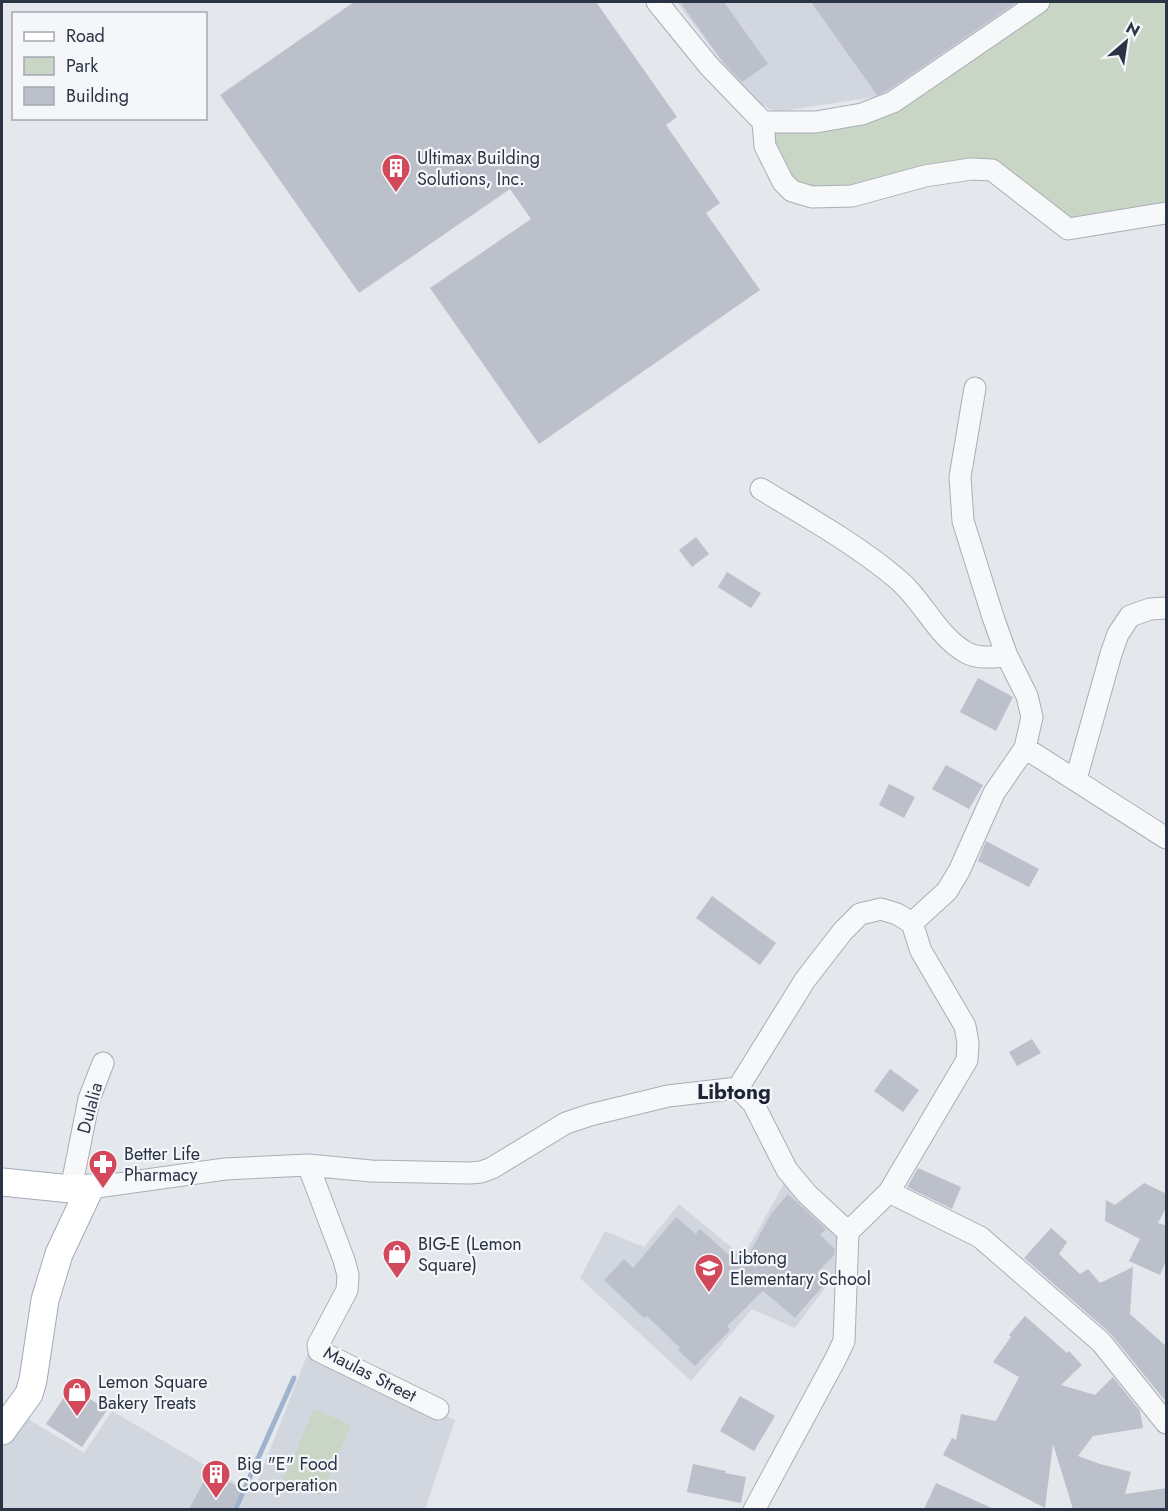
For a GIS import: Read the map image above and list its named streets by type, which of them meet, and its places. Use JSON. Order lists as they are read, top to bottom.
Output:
{
  "streets": {
    "street": ["Dulalia", "Maulas Street"]
  },
  "districts": ["Libtong"],
  "places": {
    "building": ["Ultimax Building Solutions, Inc.", "Big \"E\" Food Coorperation"],
    "pharmacy": ["Better Life Pharmacy"],
    "shop": ["BIG-E (Lemon Square)", "Lemon Square Bakery Treats"],
    "school or university": ["Libtong Elementary School"]
  },
  "legend": ["Road", "Park", "Building"],
  "north": "top right"
}
